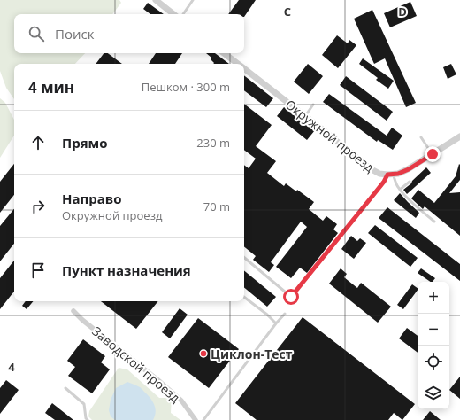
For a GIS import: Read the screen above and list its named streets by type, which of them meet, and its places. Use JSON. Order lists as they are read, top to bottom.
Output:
{
  "streets": {
    "street": ["Окружной проезд", "Заводской проезд"]
  },
  "places": ["Циклон-Тест"],
  "page": {
    "search": "Поиск",
    "heading": ["4 мин", "Пешком · 300 m"],
    "list": [
      ["Прямо", "230 m"],
      ["Направо", "Окружной проезд", "70 m"],
      "Пункт назначения"
    ],
    "map_buttons": ["+", "−"]
  },
  "grid": {
    "columns": ["C", "D"],
    "rows": ["4"]
  }
}
